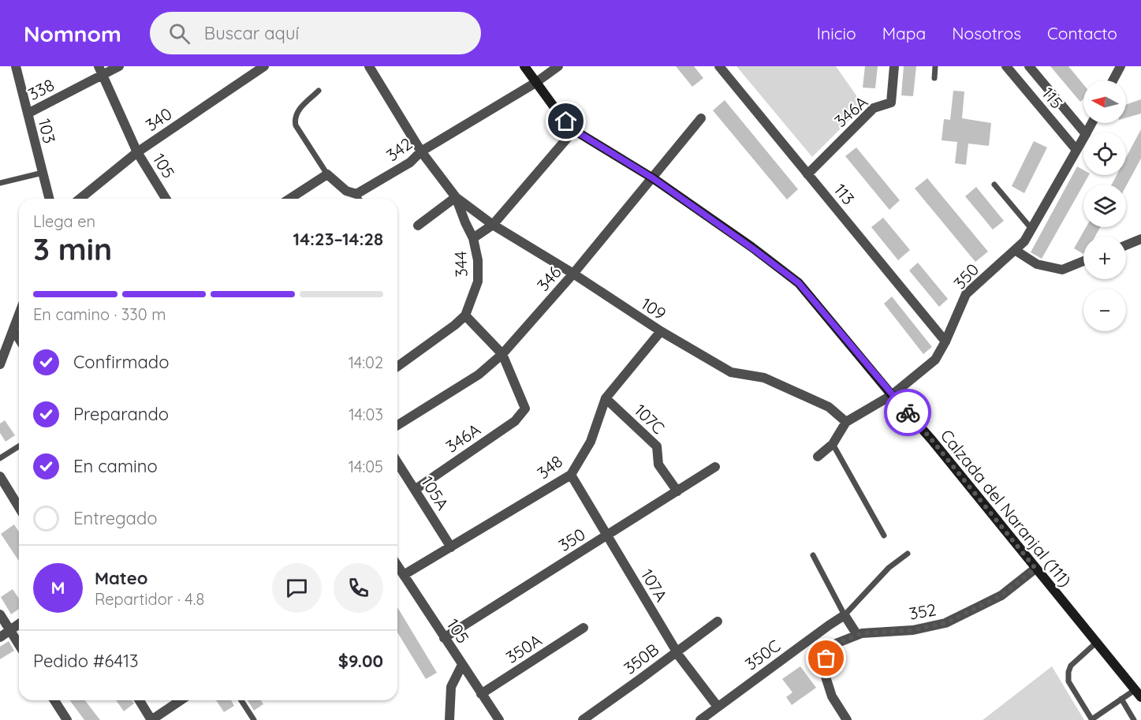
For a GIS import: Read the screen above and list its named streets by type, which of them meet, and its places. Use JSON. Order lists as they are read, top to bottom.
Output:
{
  "streets": {
    "main road": ["Calzada del Naranjal (111)"],
    "street": [
      "338",
      "115",
      "346A",
      "340",
      "103",
      "342",
      "105",
      "113",
      "344",
      "350",
      "346",
      "109",
      "107C",
      "348",
      "105A",
      "107A",
      "352",
      "350A",
      "350C",
      "350B"
    ]
  },
  "crossings": [
    ["338", "103"],
    ["338", "105"],
    ["115", "350"],
    ["346A", "113"],
    ["346A", "346"],
    ["346A", "105A"],
    ["340", "105"],
    ["342", "109"],
    ["342", "Calzada del Naranjal (111)"],
    ["105", "350"],
    ["105", "348"],
    ["105", "350A"],
    ["113", "350"],
    ["344", "109"],
    ["344", "Calzada del Naranjal (111)"],
    ["350", "109"],
    ["350", "107C"],
    ["350", "Calzada del Naranjal (111)"],
    ["350", "107A"],
    ["346", "109"],
    ["346", "Calzada del Naranjal (111)"],
    ["109", "348"],
    ["107C", "348"],
    ["348", "105A"],
    ["348", "107A"],
    ["Calzada del Naranjal (111)", "352"],
    ["107A", "350C"],
    ["107A", "350B"]
  ],
  "north": "left",
  "page": {
    "header": "Nomnom",
    "search": "Buscar aquí",
    "nav": [
      "Inicio",
      "Mapa",
      "Nosotros",
      "Contacto"
    ],
    "map_buttons": ["+", "−"],
    "heading": ["3 min", "Llega en", "14:23–14:28"],
    "panel": [
      "Mateo",
      "Repartidor · 4.8",
      "Pedido #6413",
      "$9.00"
    ],
    "bar": "En camino · 330 m",
    "list": [
      ["Confirmado", "14:02"],
      ["Preparando", "14:03"],
      ["En camino", "14:05"],
      "Entregado"
    ],
    "round": "M"
  }
}
